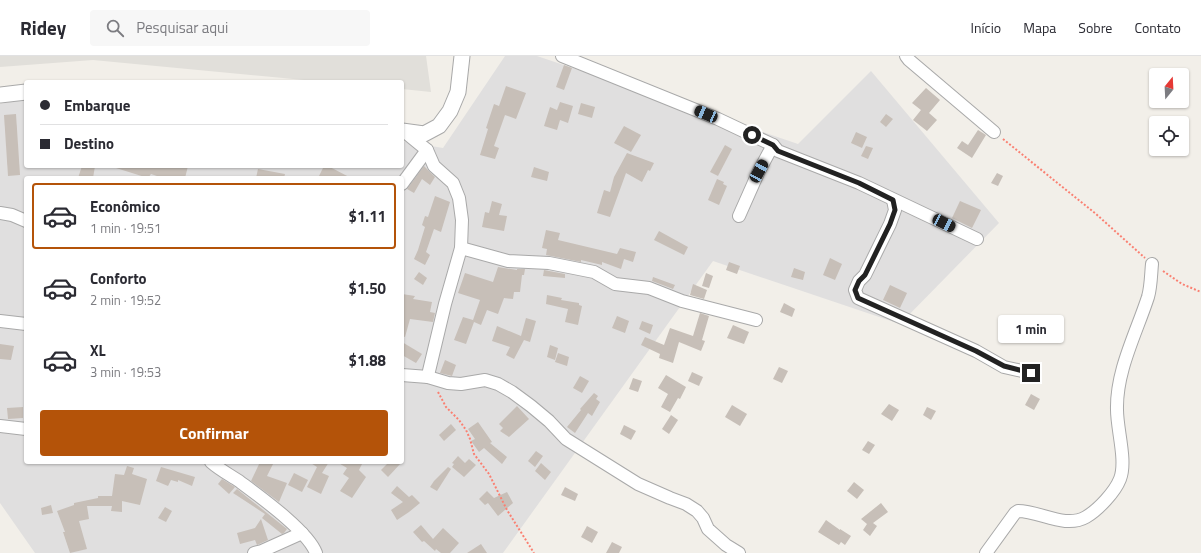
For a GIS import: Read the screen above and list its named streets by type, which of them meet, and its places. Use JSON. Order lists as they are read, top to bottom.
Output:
{
  "north": "top",
  "page": {
    "header": "Ridey",
    "search": "Pesquisar aqui",
    "nav": [
      "Início",
      "Mapa",
      "Sobre",
      "Contato"
    ],
    "banner": ["Embarque", "Destino"],
    "list": [
      {
        "name": "Econômico",
        "note": "1 min · 19:51",
        "value": "$1.11"
      },
      {
        "name": "Conforto",
        "note": "2 min · 19:52",
        "value": "$1.50"
      },
      {
        "name": "XL",
        "note": "3 min · 19:53",
        "value": "$1.88"
      }
    ],
    "bubble": "1 min",
    "buttons": "Confirmar"
  }
}
